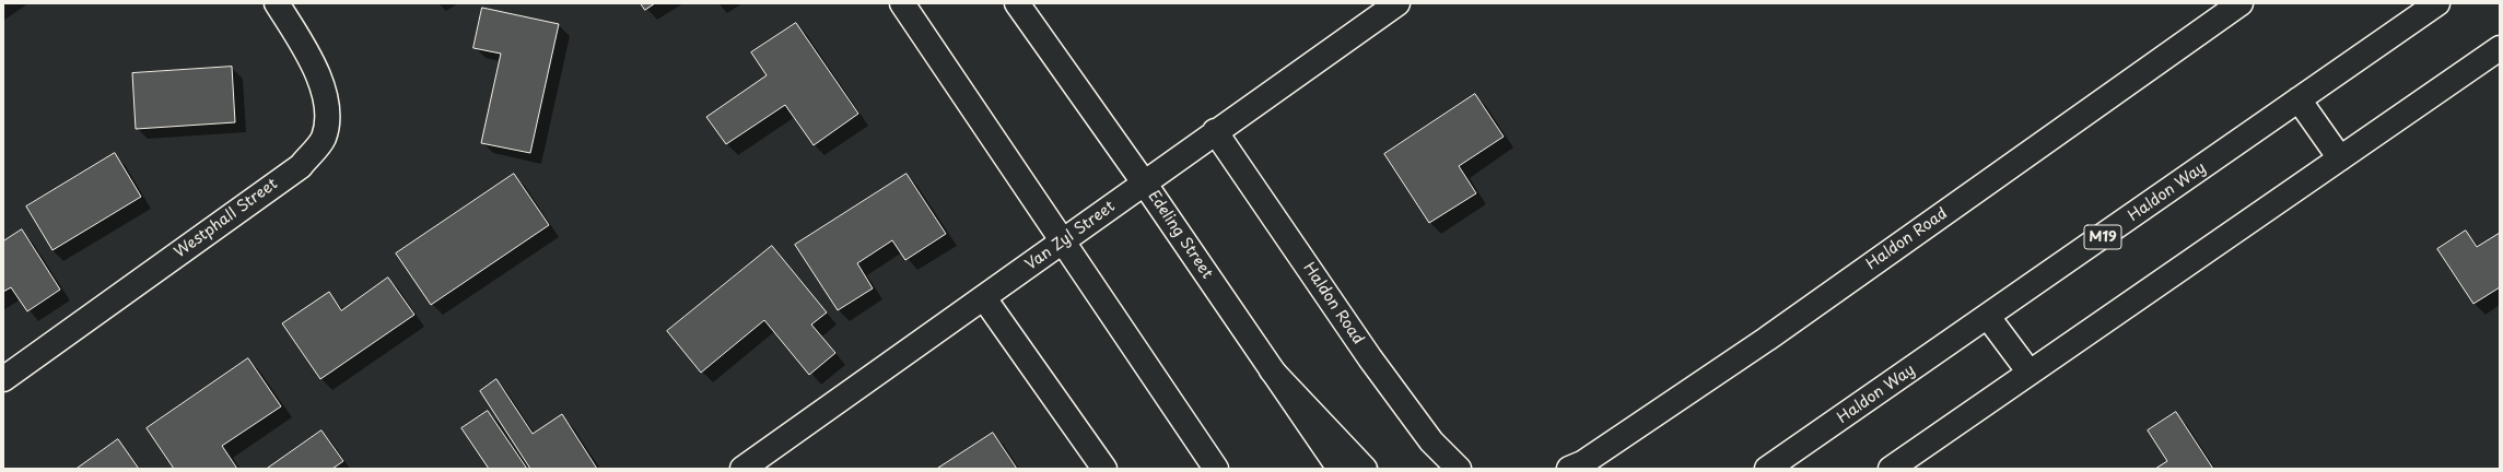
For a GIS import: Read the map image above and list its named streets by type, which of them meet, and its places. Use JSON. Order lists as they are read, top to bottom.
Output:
{
  "streets": {
    "main road": [
      "Haldon Way",
      "Westphall Street",
      "Edeling Street",
      "Van Zyl Street",
      "M19",
      "Haldon Road"
    ]
  },
  "crossings": [
    ["Edeling Street", "Van Zyl Street"],
    ["Van Zyl Street", "Haldon Road"]
  ]
}
